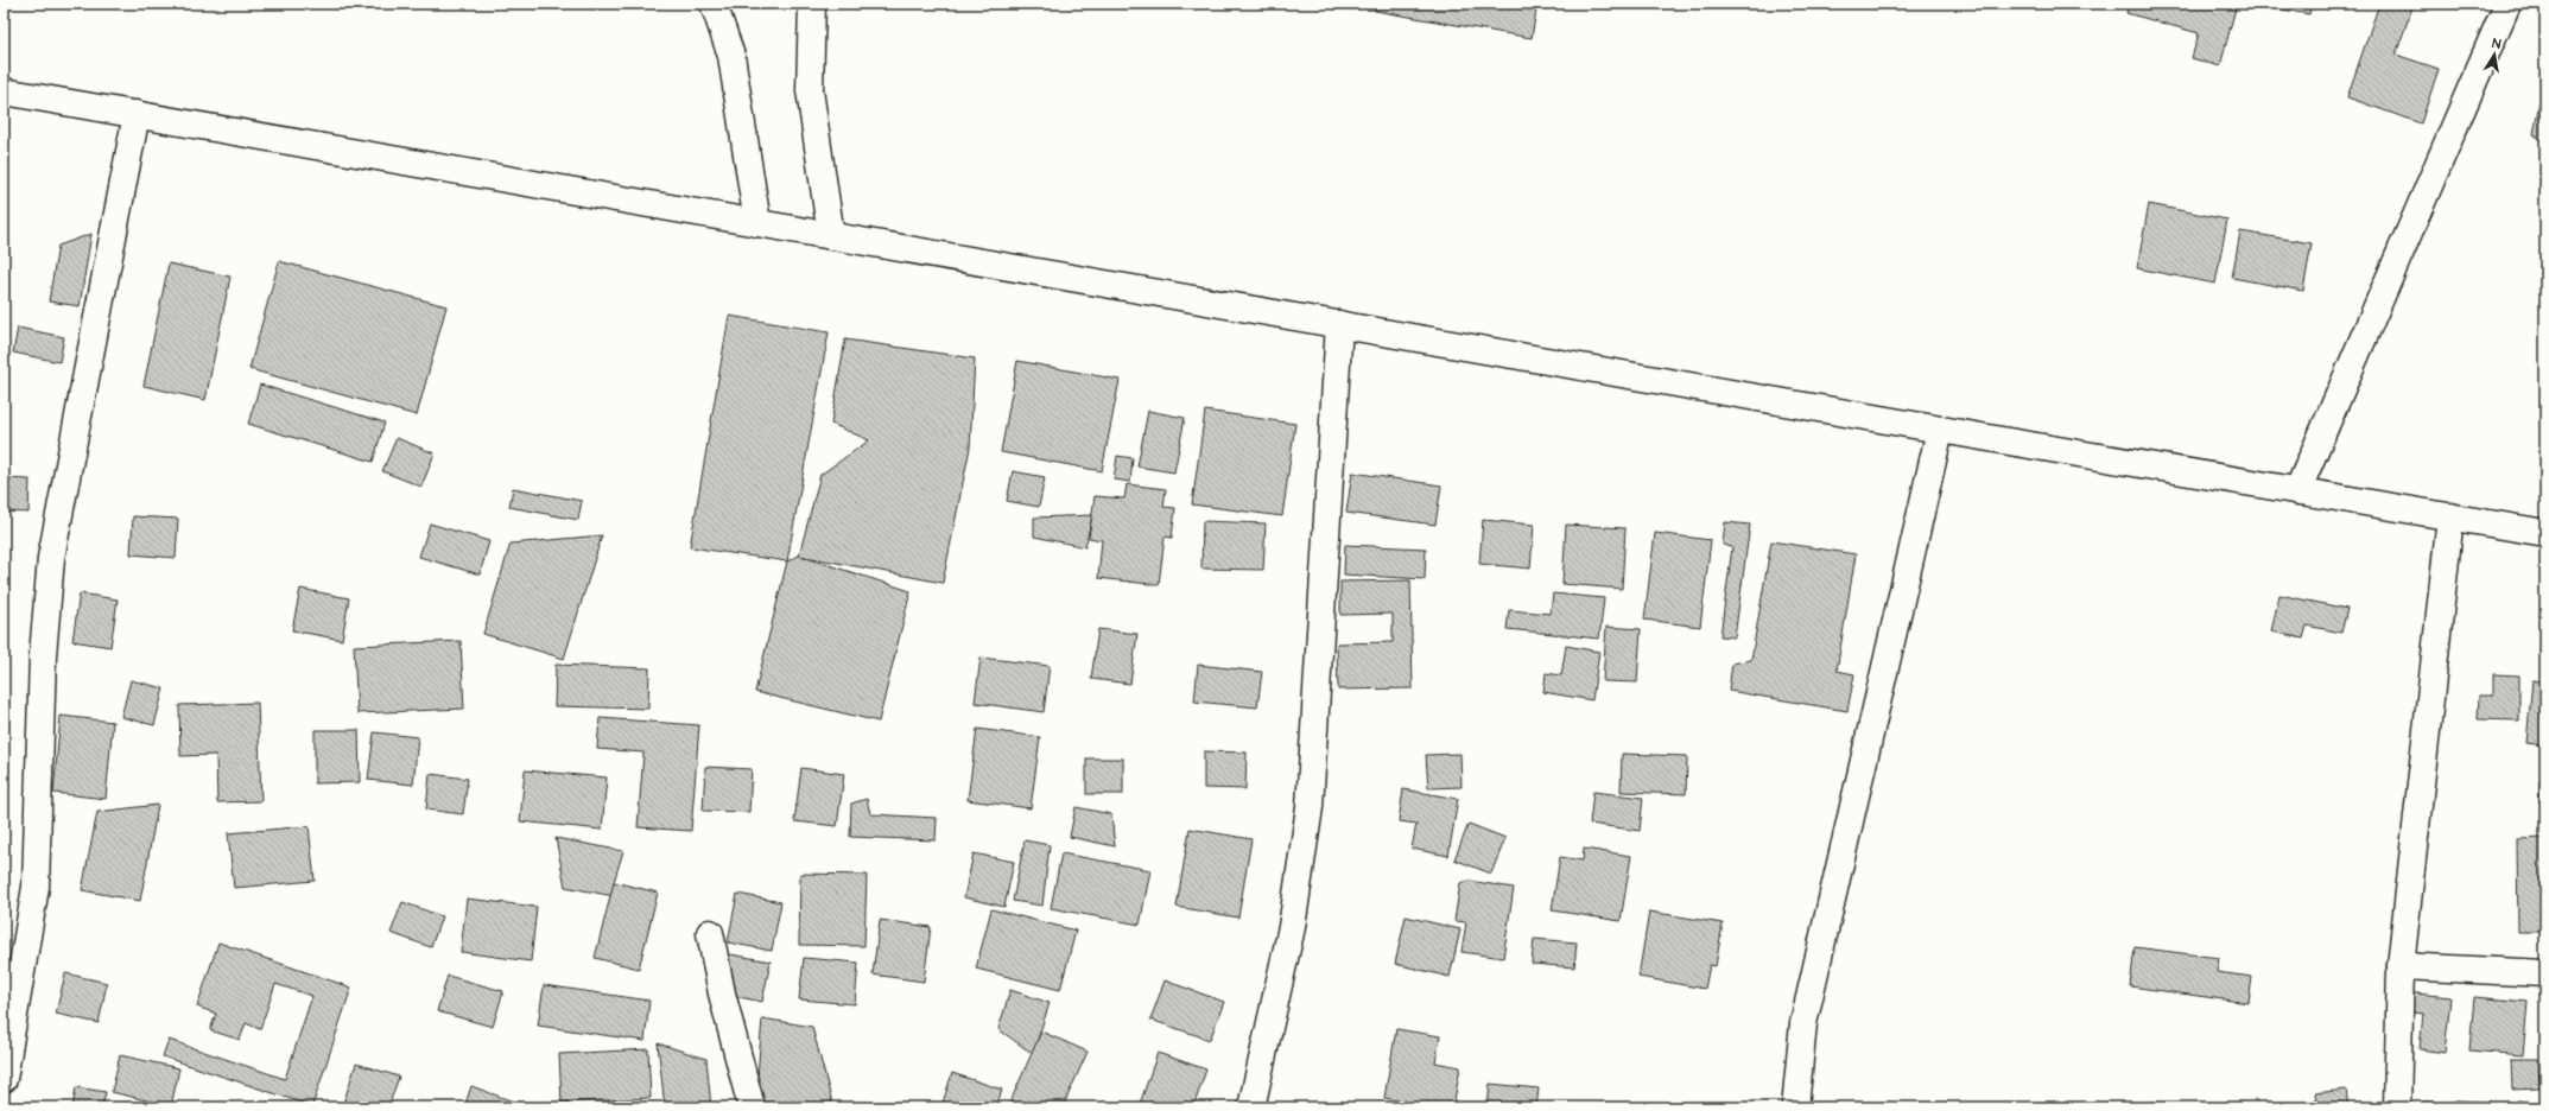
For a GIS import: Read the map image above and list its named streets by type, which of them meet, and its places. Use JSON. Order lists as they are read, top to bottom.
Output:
{
  "north": "top"
}
